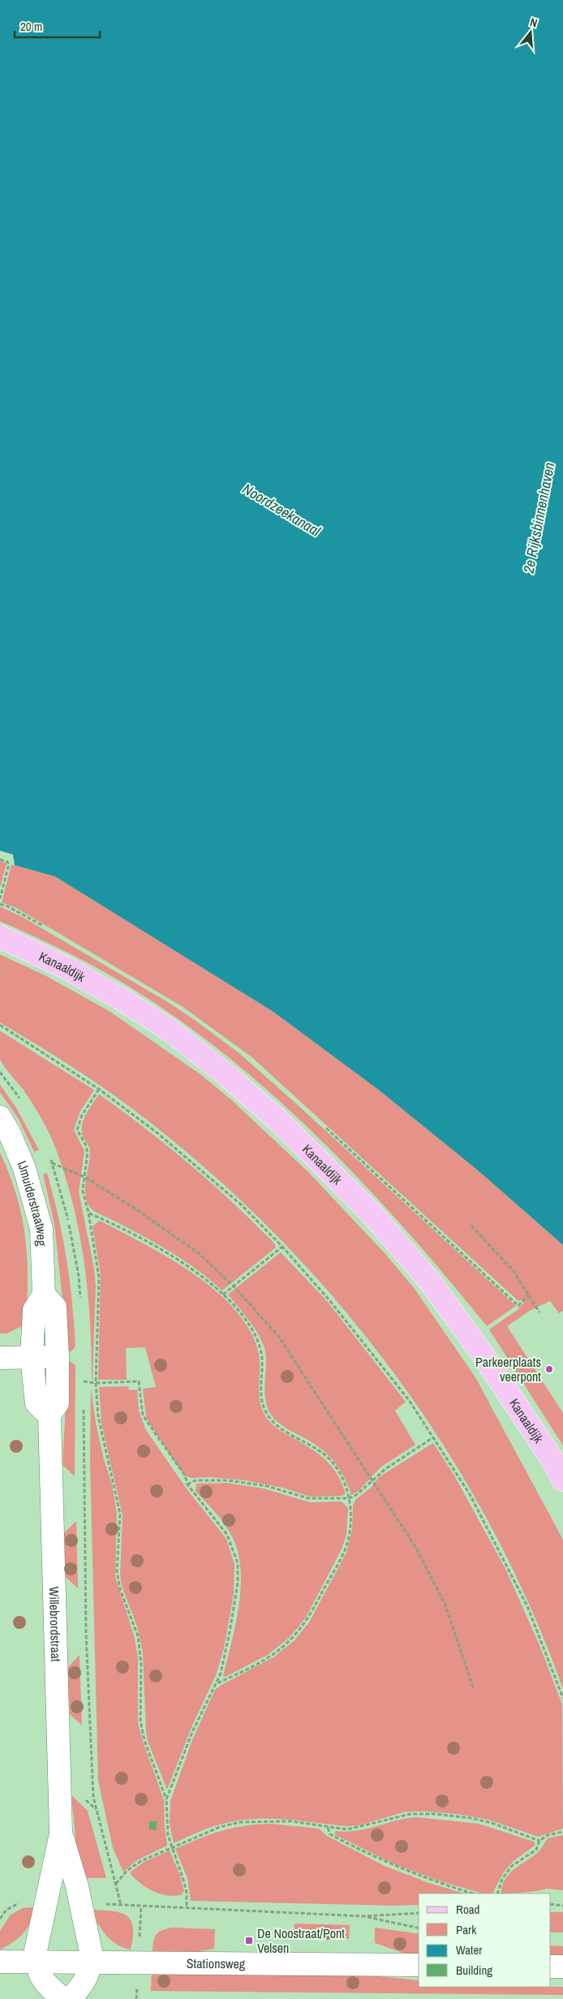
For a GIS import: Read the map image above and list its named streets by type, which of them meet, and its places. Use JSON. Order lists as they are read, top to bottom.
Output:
{
  "streets": {
    "main road": ["Kanaaldijk"],
    "street": ["IJmuiderstraatweg", "Willebrordstraat", "Stationsweg"]
  },
  "crossings": [
    ["Willebrordstraat", "Stationsweg"]
  ],
  "water": ["Noordzeekanaal", "2e Rijksbinnenhaven"],
  "places": {
    "other": ["Parkeerplaats veerpont"],
    "transit": ["De Noostraat/Pont Velsen"]
  },
  "legend": [
    "Road",
    "Park",
    "Water",
    "Building"
  ],
  "scale_bar": "20 m",
  "north": "top"
}
